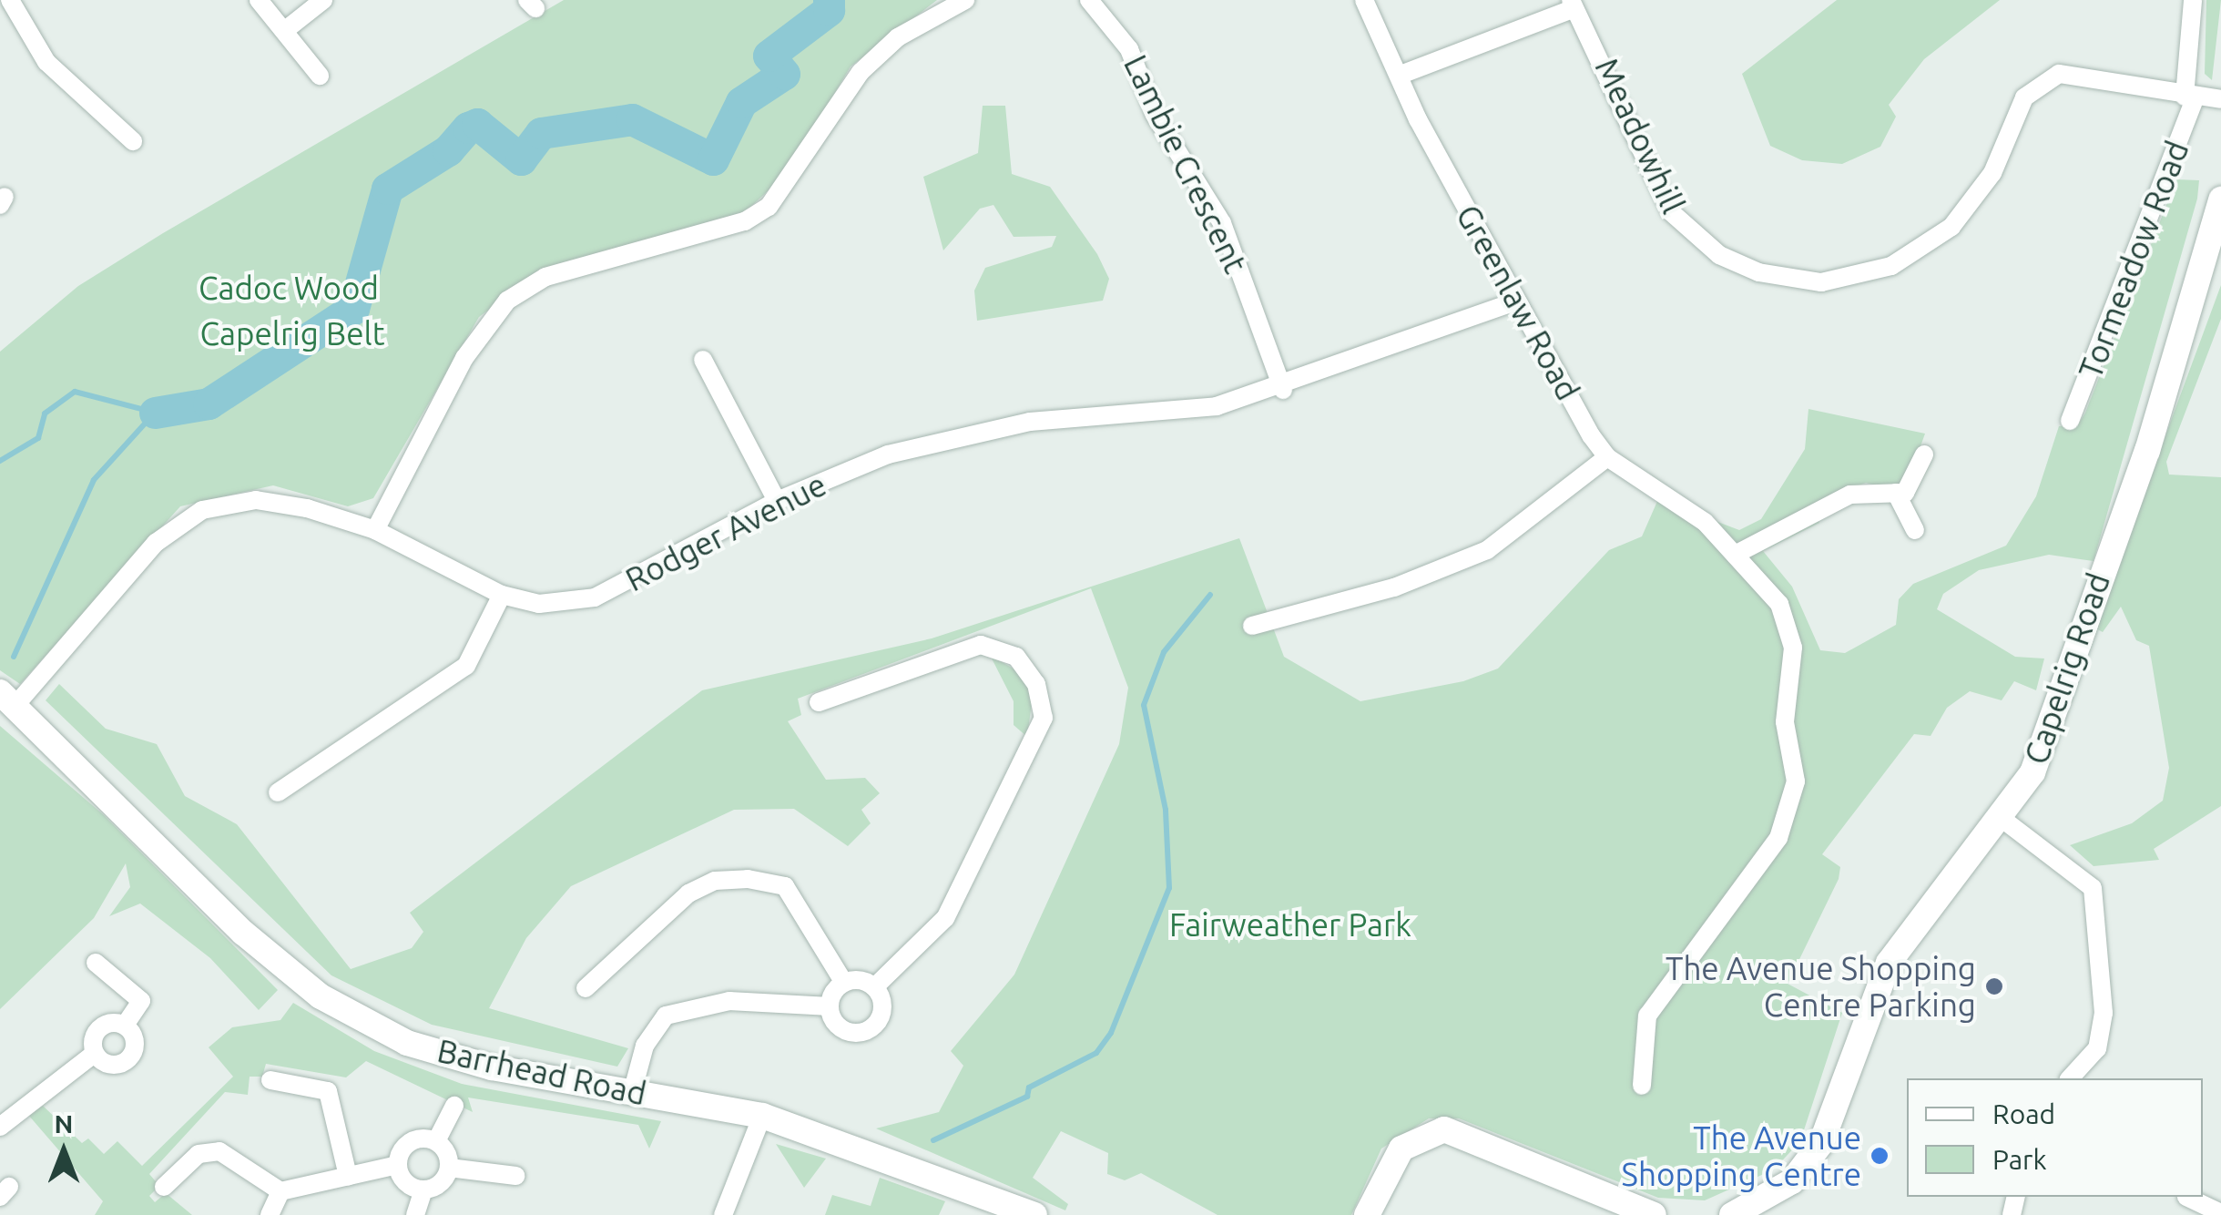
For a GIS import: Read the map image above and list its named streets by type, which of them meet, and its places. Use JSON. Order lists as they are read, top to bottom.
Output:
{
  "streets": {
    "street": [
      "Meadowhill",
      "Lambie Crescent",
      "Tormeadow Road",
      "Greenlaw Road",
      "Rodger Avenue",
      "Capelrig Road",
      "Barrhead Road"
    ]
  },
  "crossings": [
    ["Meadowhill", "Tormeadow Road"],
    ["Lambie Crescent", "Rodger Avenue"],
    ["Greenlaw Road", "Rodger Avenue"],
    ["Rodger Avenue", "Barrhead Road"]
  ],
  "parks": ["Cadoc Wood", "Capelrig Belt", "Fairweather Park"],
  "places": ["The Avenue Shopping Centre Parking", "The Avenue Shopping Centre"],
  "legend": ["Road", "Park"],
  "north": "top"
}
